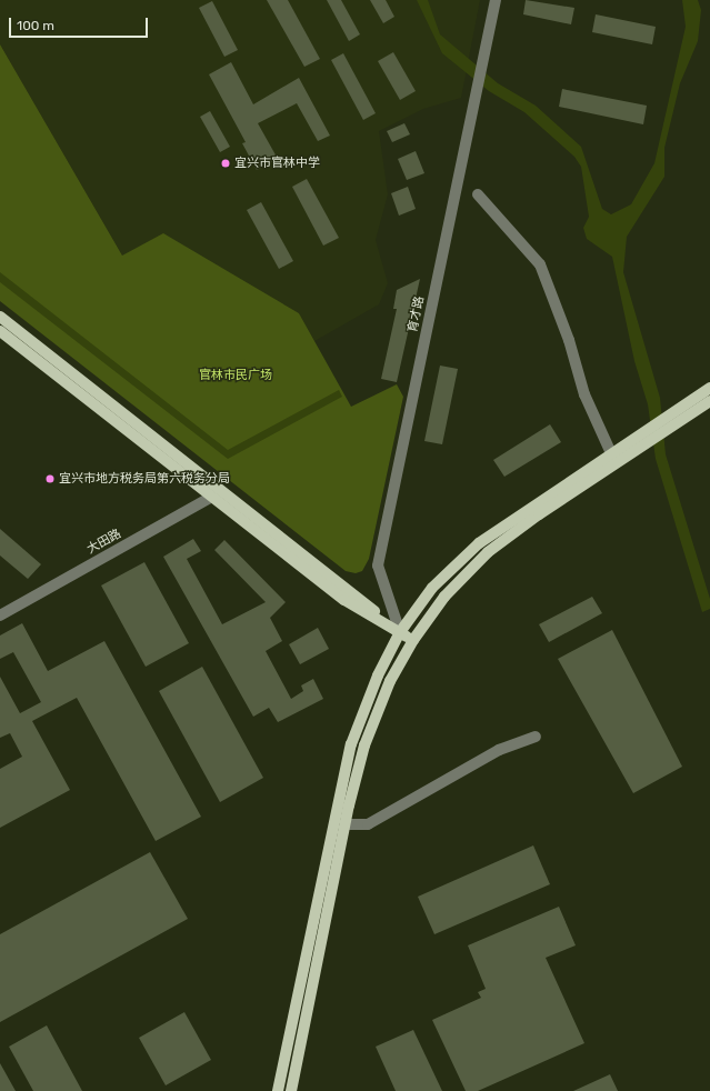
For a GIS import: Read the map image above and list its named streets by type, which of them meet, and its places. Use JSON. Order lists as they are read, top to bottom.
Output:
{
  "streets": {
    "street": ["育才路", "大田路"]
  },
  "parks": ["官林市民广场"],
  "places": ["宜兴市官林中学", "宜兴市地方税务局第六税务分局"],
  "scale_bar": "100 m"
}
